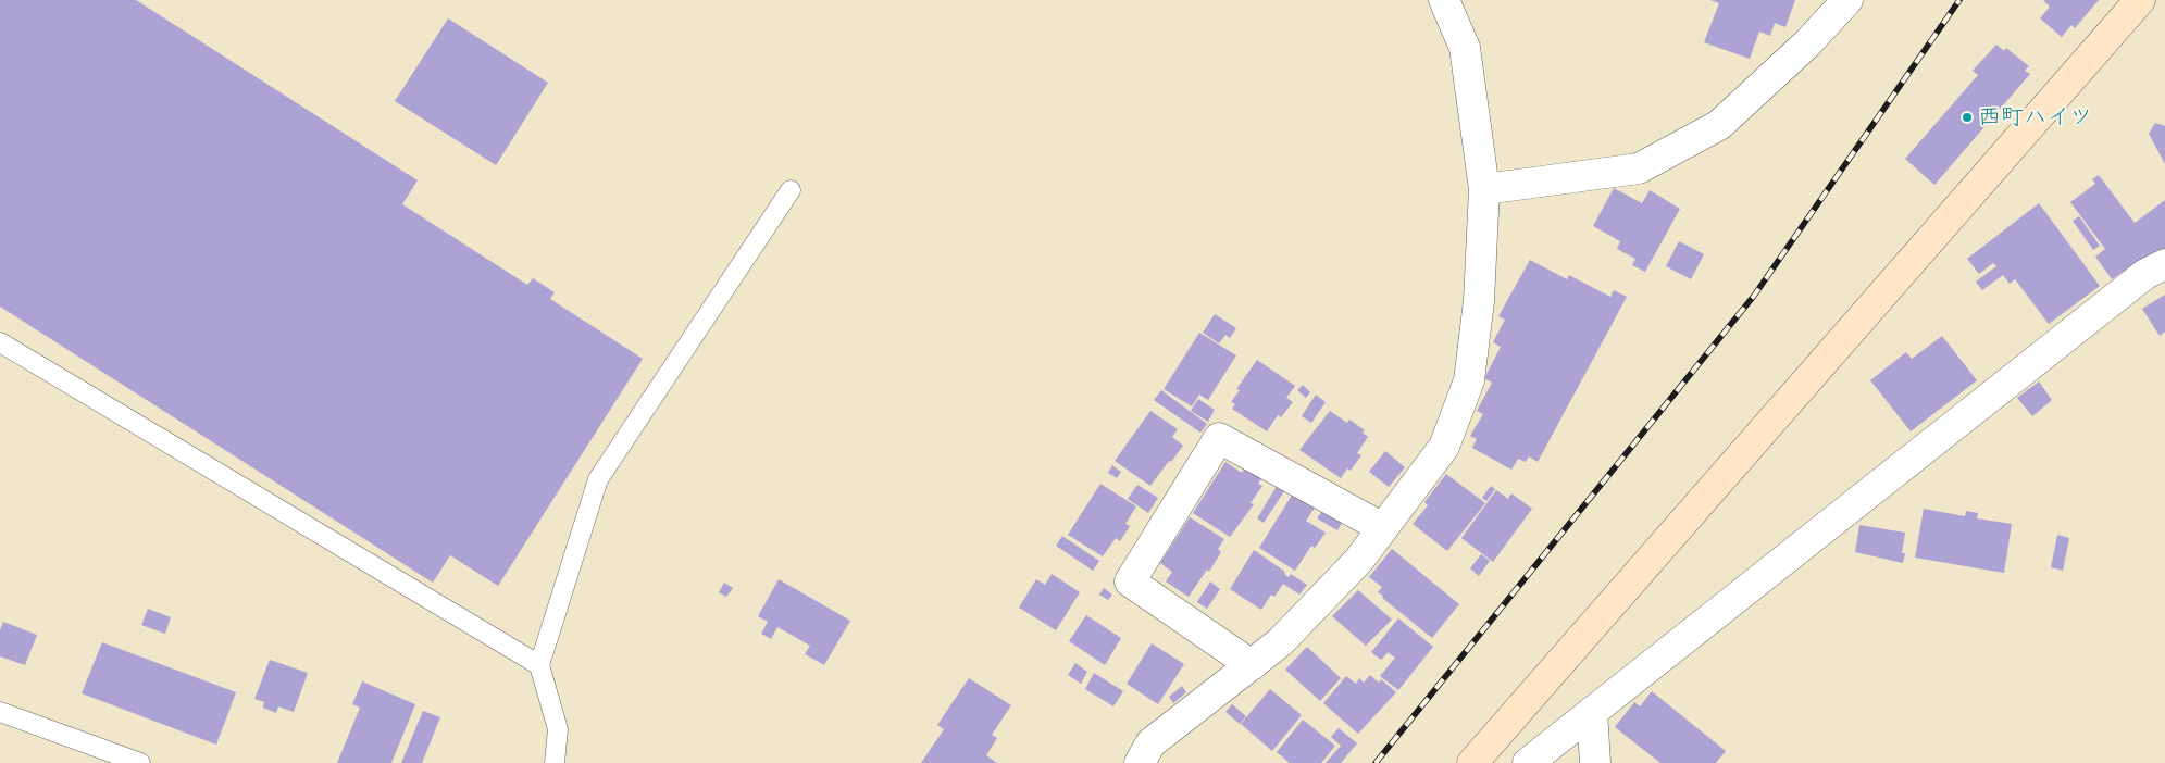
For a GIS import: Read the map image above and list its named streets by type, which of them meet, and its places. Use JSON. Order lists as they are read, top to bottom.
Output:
{
  "places": ["西町ハイツ"]
}
